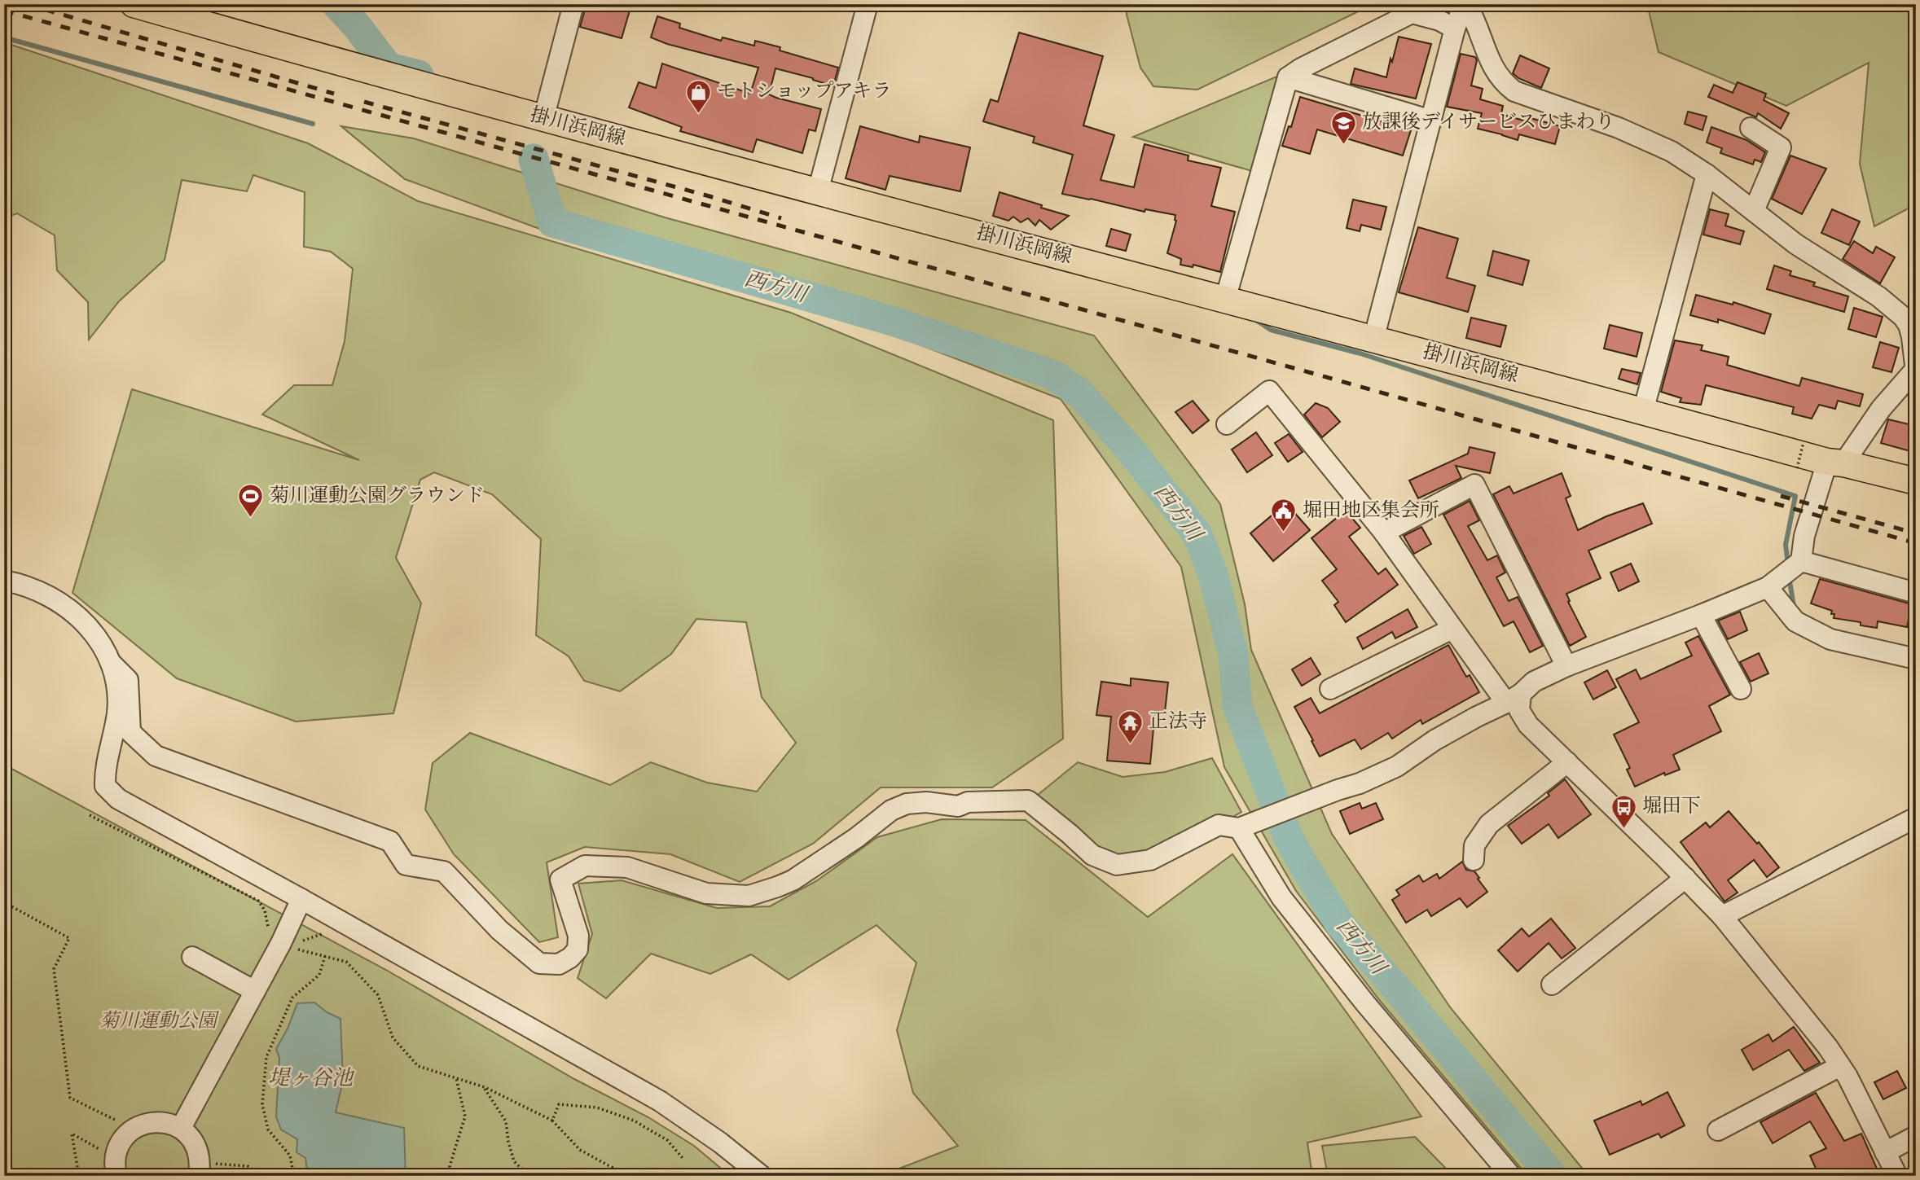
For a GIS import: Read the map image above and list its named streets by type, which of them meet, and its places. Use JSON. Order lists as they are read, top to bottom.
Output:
{
  "streets": {
    "main road": ["掛川浜岡線"]
  },
  "water": ["西方川", "堤ヶ谷池"],
  "parks": ["菊川運動公園"],
  "places": {
    "shop": ["モトショップアキラ"],
    "school or university": ["放課後デイサービスひまわり"],
    "sports": ["菊川運動公園グラウンド"],
    "public building": ["堀田地区集会所"],
    "temple": ["正法寺"],
    "bus stop": ["堀田下"]
  }
}
